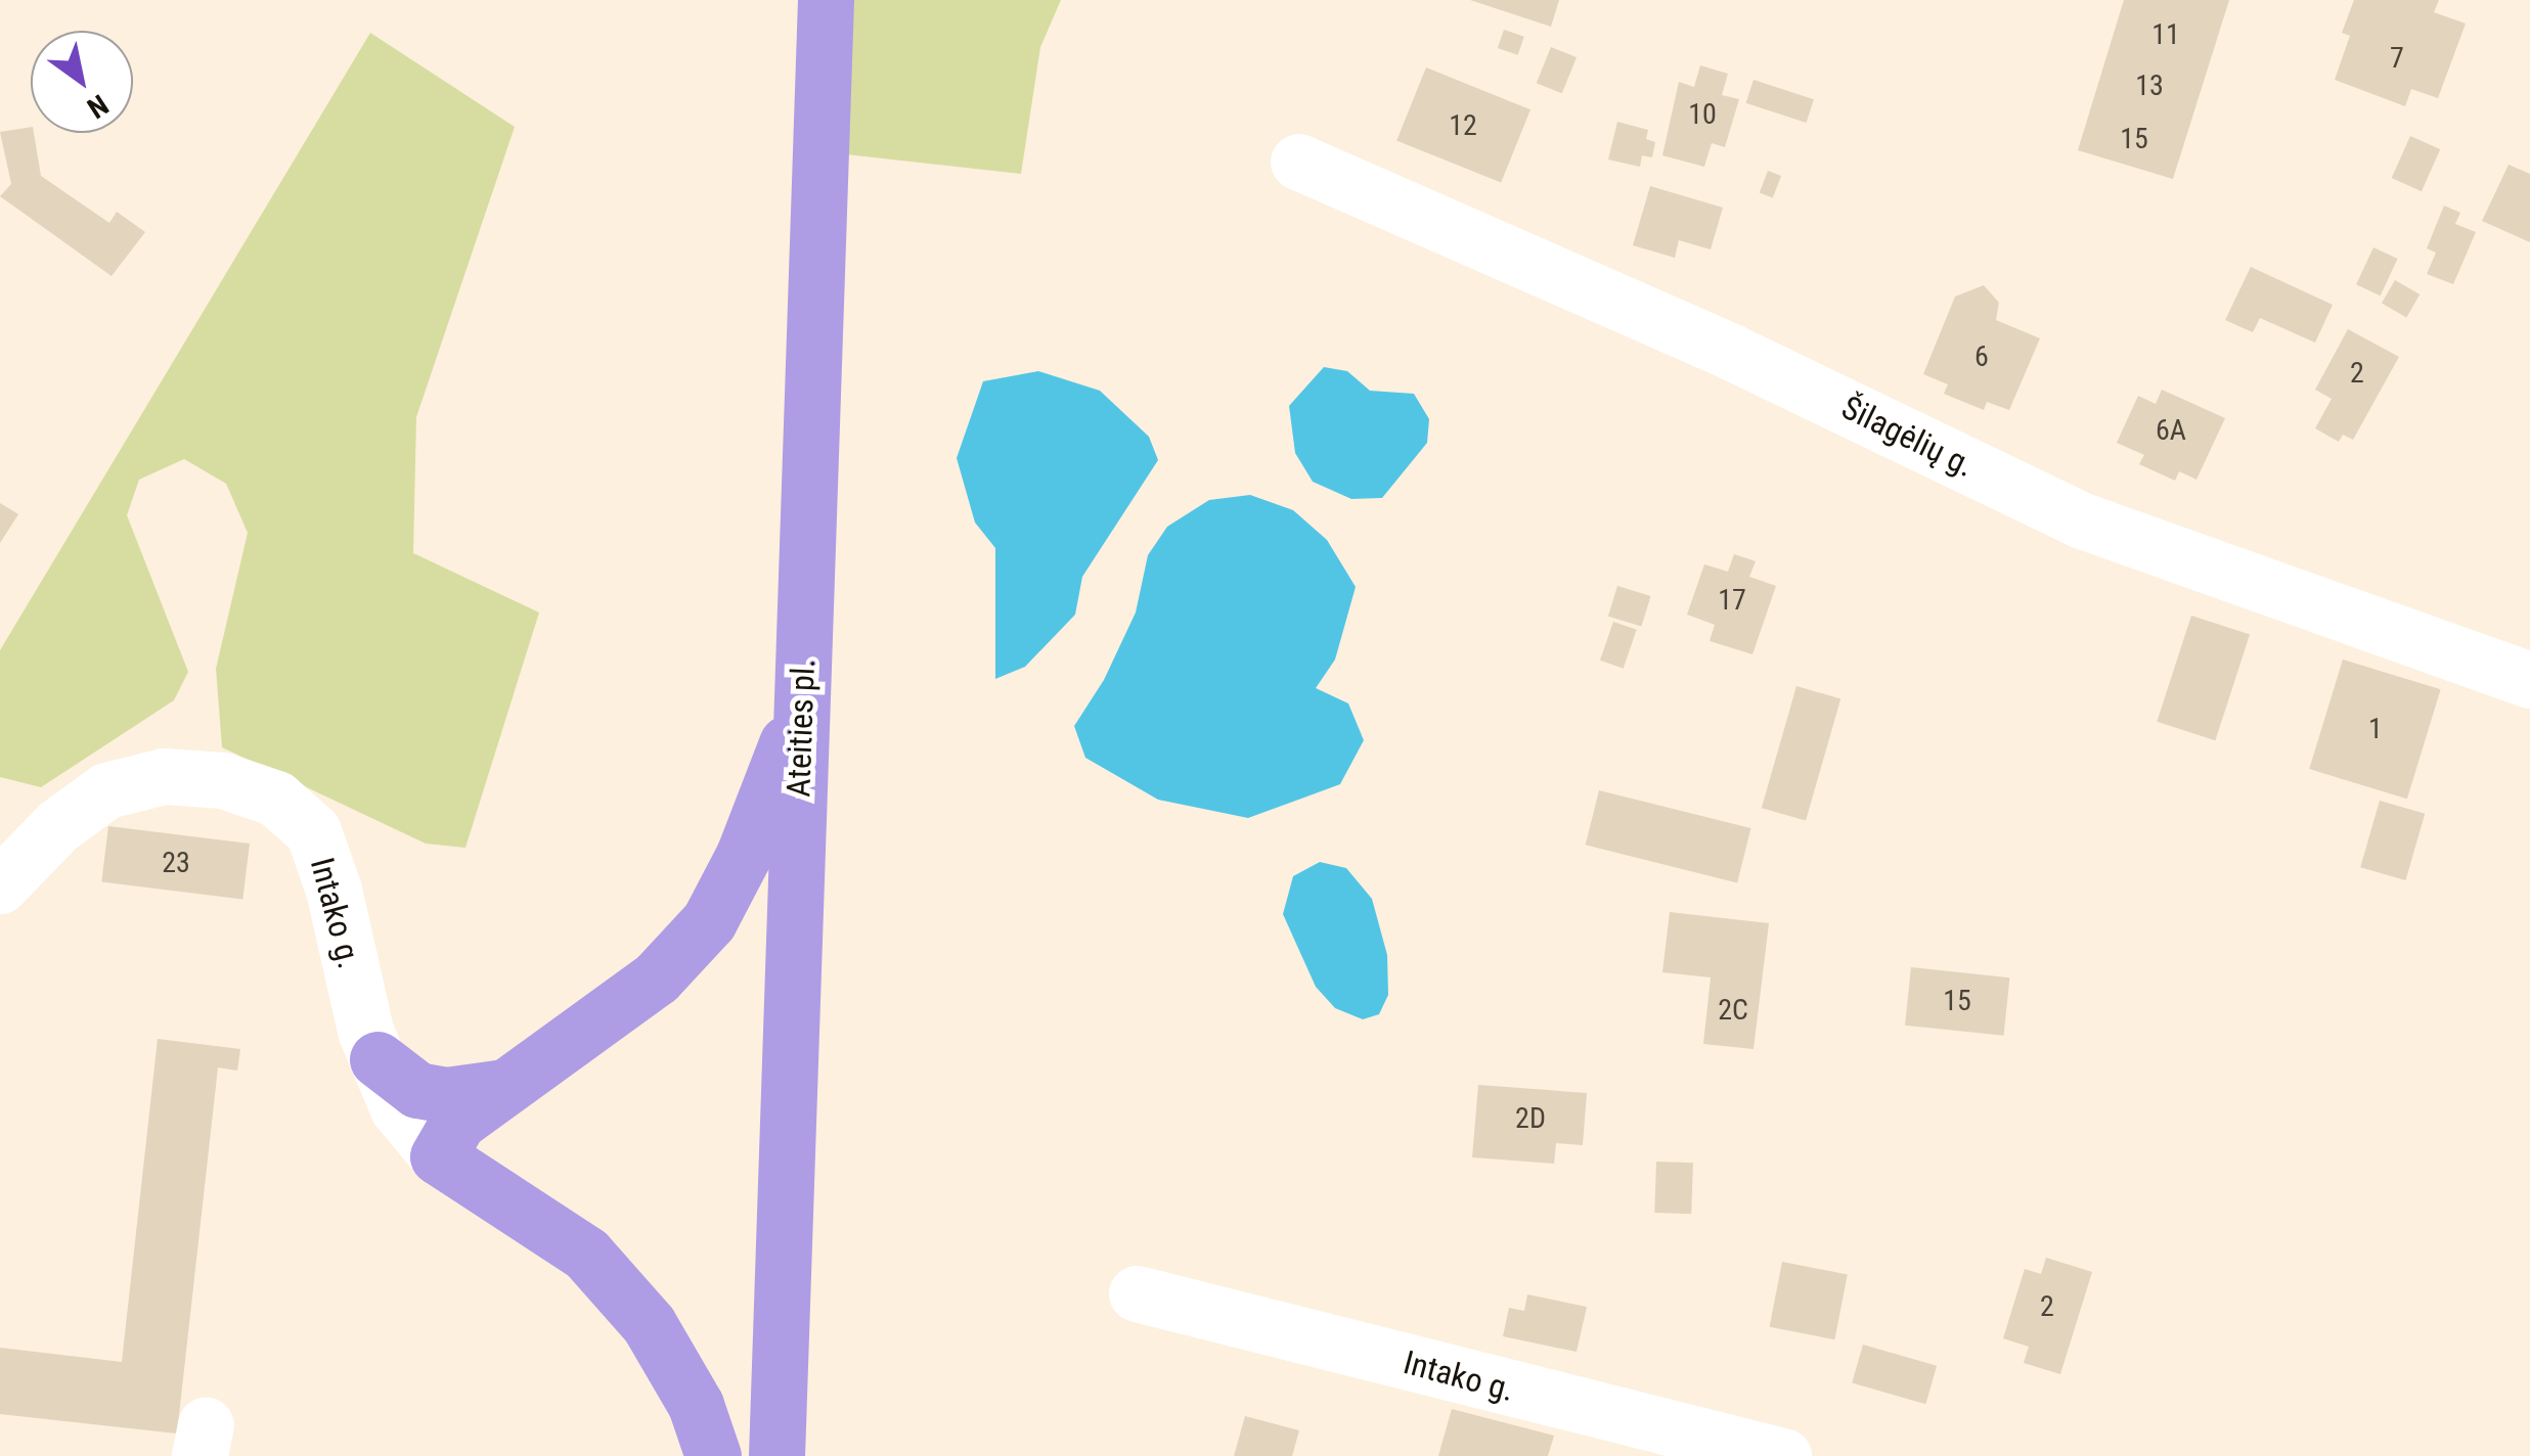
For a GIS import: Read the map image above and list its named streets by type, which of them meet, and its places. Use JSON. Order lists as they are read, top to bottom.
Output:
{
  "streets": {
    "highway": ["Ateities pl."],
    "street": ["Šilagėlių g.", "Intako g."]
  },
  "house_numbers": [
    "11",
    "7",
    "13",
    "10",
    "12",
    "15",
    "6",
    "2",
    "6A",
    "17",
    "1",
    "23",
    "15",
    "2C",
    "2D",
    "2"
  ],
  "north": "bottom right"
}
